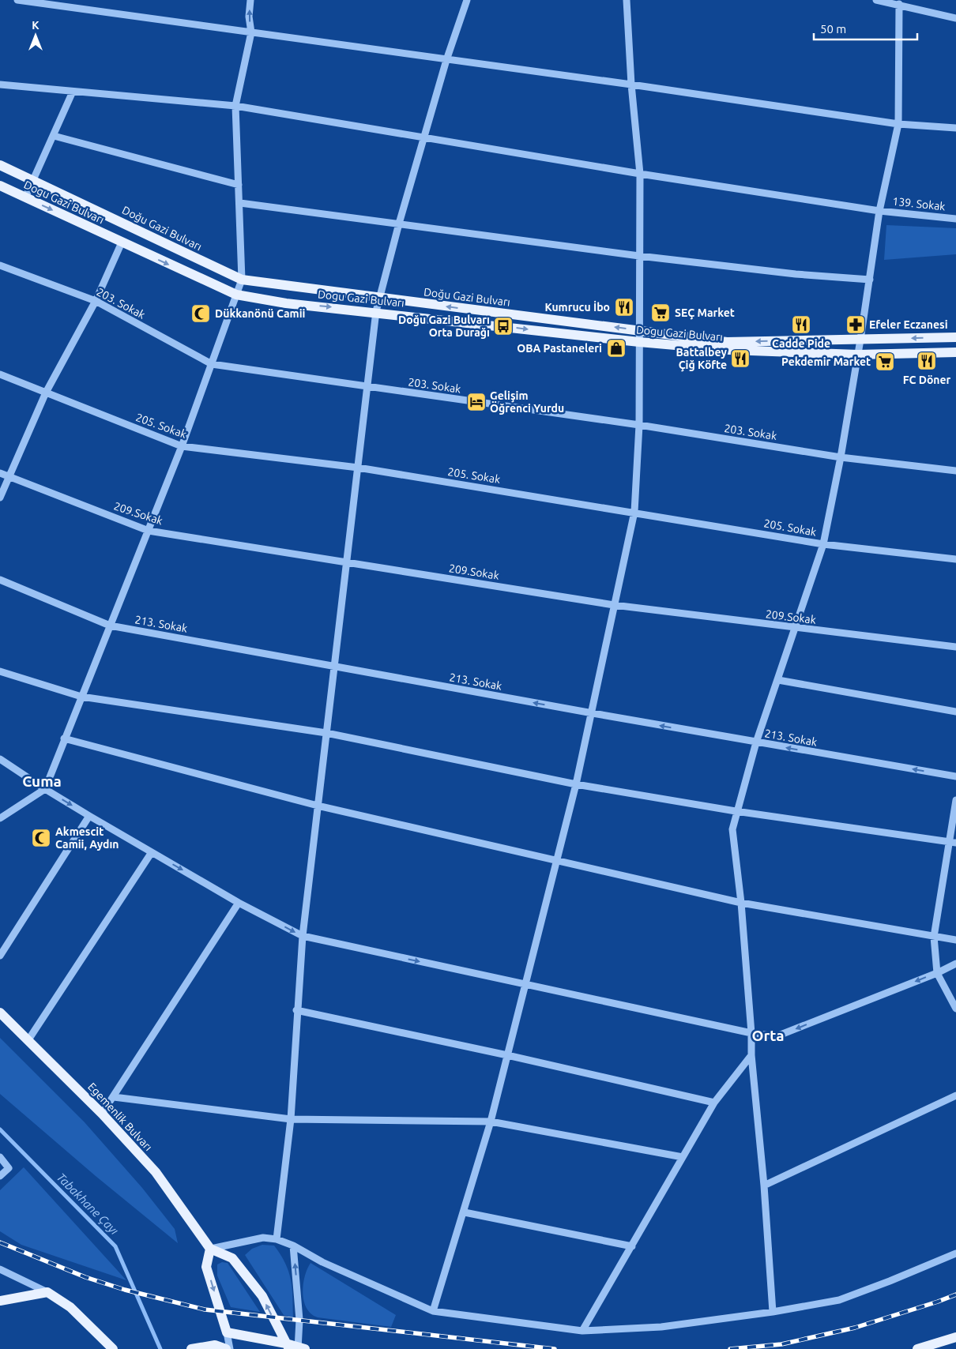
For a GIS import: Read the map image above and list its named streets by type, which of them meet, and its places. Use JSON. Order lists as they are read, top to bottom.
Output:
{
  "streets": {
    "main road": ["Dogu Gazi Bulvarı", "Doğu Gazi Bulvarı", "Egemenlik Bulvarı"],
    "street": [
      "139. Sokak",
      "203. Sokak",
      "205. Sokak",
      "209.Sokak",
      "213. Sokak"
    ]
  },
  "one_way": ["Dogu Gazi Bulvarı", "Doğu Gazi Bulvarı", "213. Sokak"],
  "districts": ["Cuma", "Orta"],
  "water": ["Tabakhane Çayı"],
  "places": {
    "restaurant": [
      "Kumrucu İbo",
      "Cadde Pide",
      "Battalbey Çiğ Köfte",
      "FC Döner"
    ],
    "supermarket": ["SEÇ Market", "Pekdemir Market"],
    "mosque": ["Dükkanönü Camii", "Akmescit Camii, Aydın"],
    "pharmacy": ["Efeler Eczanesi"],
    "bus stop": ["Doğu Gazi Bulvarı Orta Durağı"],
    "shop": ["OBA Pastaneleri"],
    "hotel": ["Gelişim Öğrenci Yurdu"]
  },
  "scale_bar": "50 m",
  "north": "top"
}
